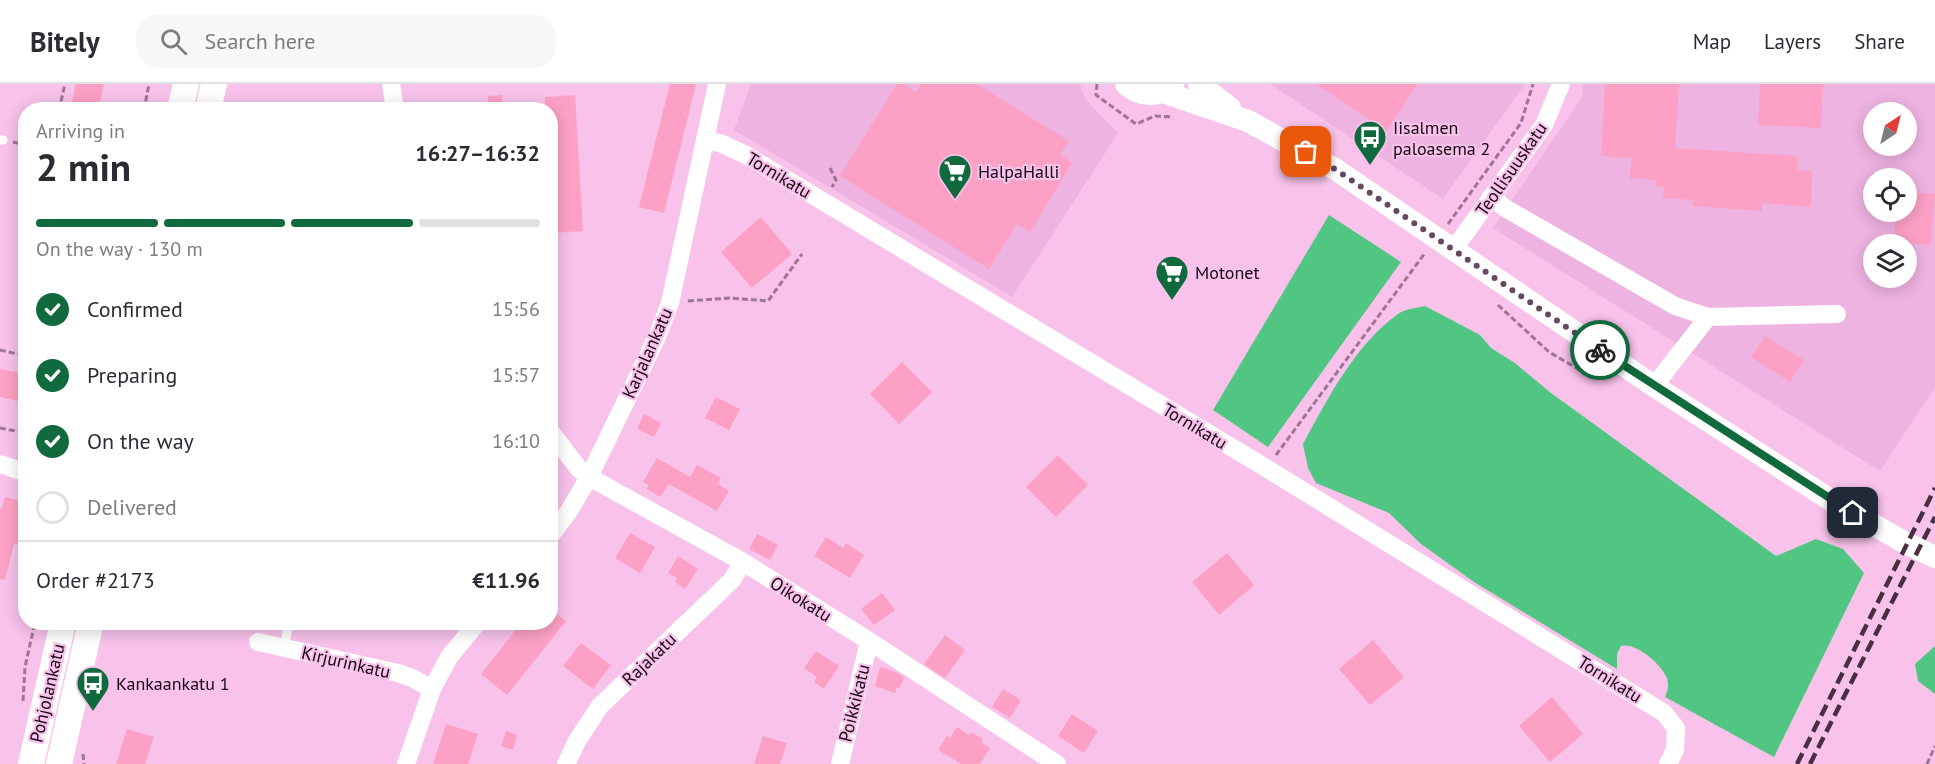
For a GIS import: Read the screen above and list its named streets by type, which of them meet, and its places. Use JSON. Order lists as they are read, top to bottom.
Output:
{
  "streets": {
    "main road": ["Pohjolankatu"],
    "street": [
      "Teollisuuskatu",
      "Tornikatu",
      "Karjalankatu",
      "Oikokatu",
      "Rajakatu",
      "Kirjurinkatu",
      "Poikkikatu"
    ]
  },
  "crossings": [
    ["Tornikatu", "Karjalankatu"],
    ["Karjalankatu", "Oikokatu"],
    ["Oikokatu", "Rajakatu"],
    ["Oikokatu", "Poikkikatu"]
  ],
  "places": {
    "bus stop": ["Iisalmen paloasema 2", "Kankaankatu 1"],
    "supermarket": ["HalpaHalli", "Motonet"]
  },
  "north": "top right",
  "page": {
    "header": "Bitely",
    "search": "Search here",
    "nav": ["Map", "Layers", "Share"],
    "heading": ["2 min", "Arriving in", "16:27–16:32"],
    "panel": ["Order #2173", "€11.96"],
    "bar": "On the way · 130 m",
    "list": [
      ["Confirmed", "15:56"],
      ["Preparing", "15:57"],
      ["On the way", "16:10"],
      "Delivered"
    ]
  }
}
